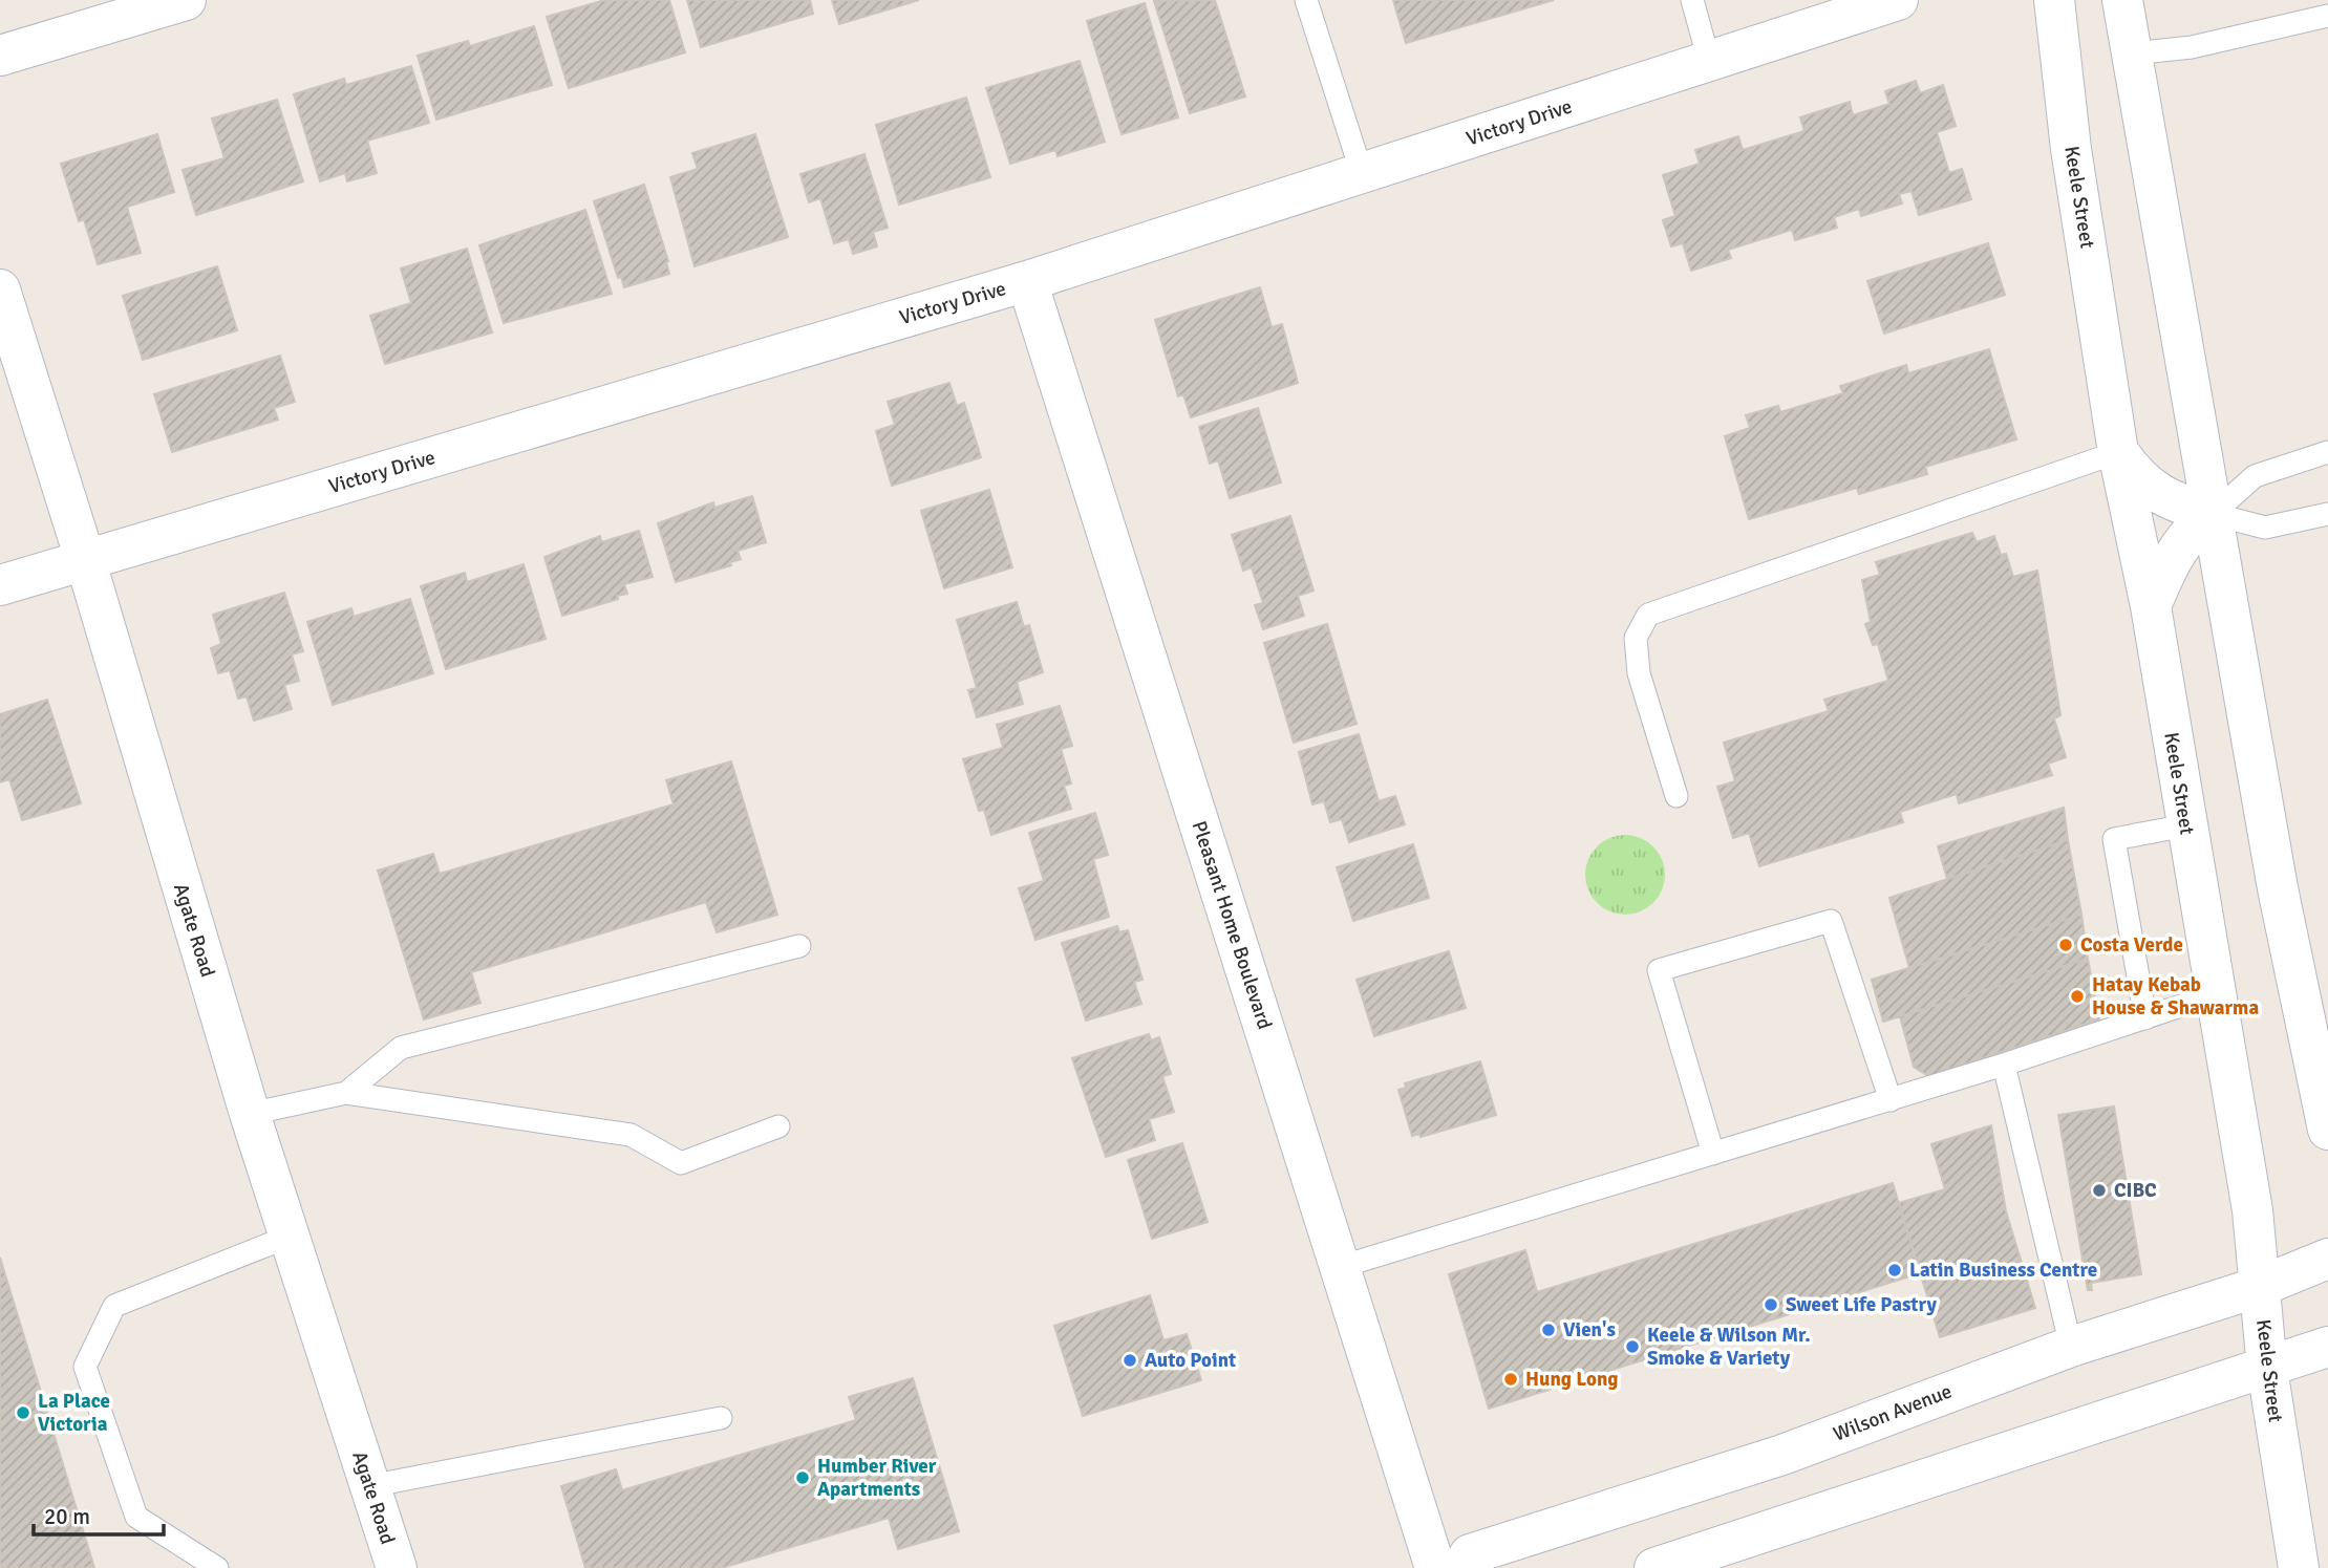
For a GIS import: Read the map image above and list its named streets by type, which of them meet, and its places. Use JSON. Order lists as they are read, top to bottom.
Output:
{
  "streets": {
    "street": [
      "Victory Drive",
      "Keele Street",
      "Pleasant Home Boulevard",
      "Agate Road",
      "Wilson Avenue"
    ]
  },
  "crossings": [
    ["Victory Drive", "Pleasant Home Boulevard"],
    ["Victory Drive", "Agate Road"],
    ["Keele Street", "Wilson Avenue"]
  ],
  "places": [
    "Costa Verde",
    "Hatay Kebab House & Shawarma",
    "CIBC",
    "Latin Business Centre",
    "Sweet Life Pastry",
    "Vien's",
    "Keele & Wilson Mr. Smoke & Variety",
    "Auto Point",
    "Hung Long",
    "La Place Victoria",
    "Humber River Apartments"
  ],
  "scale_bar": "20 m"
}
